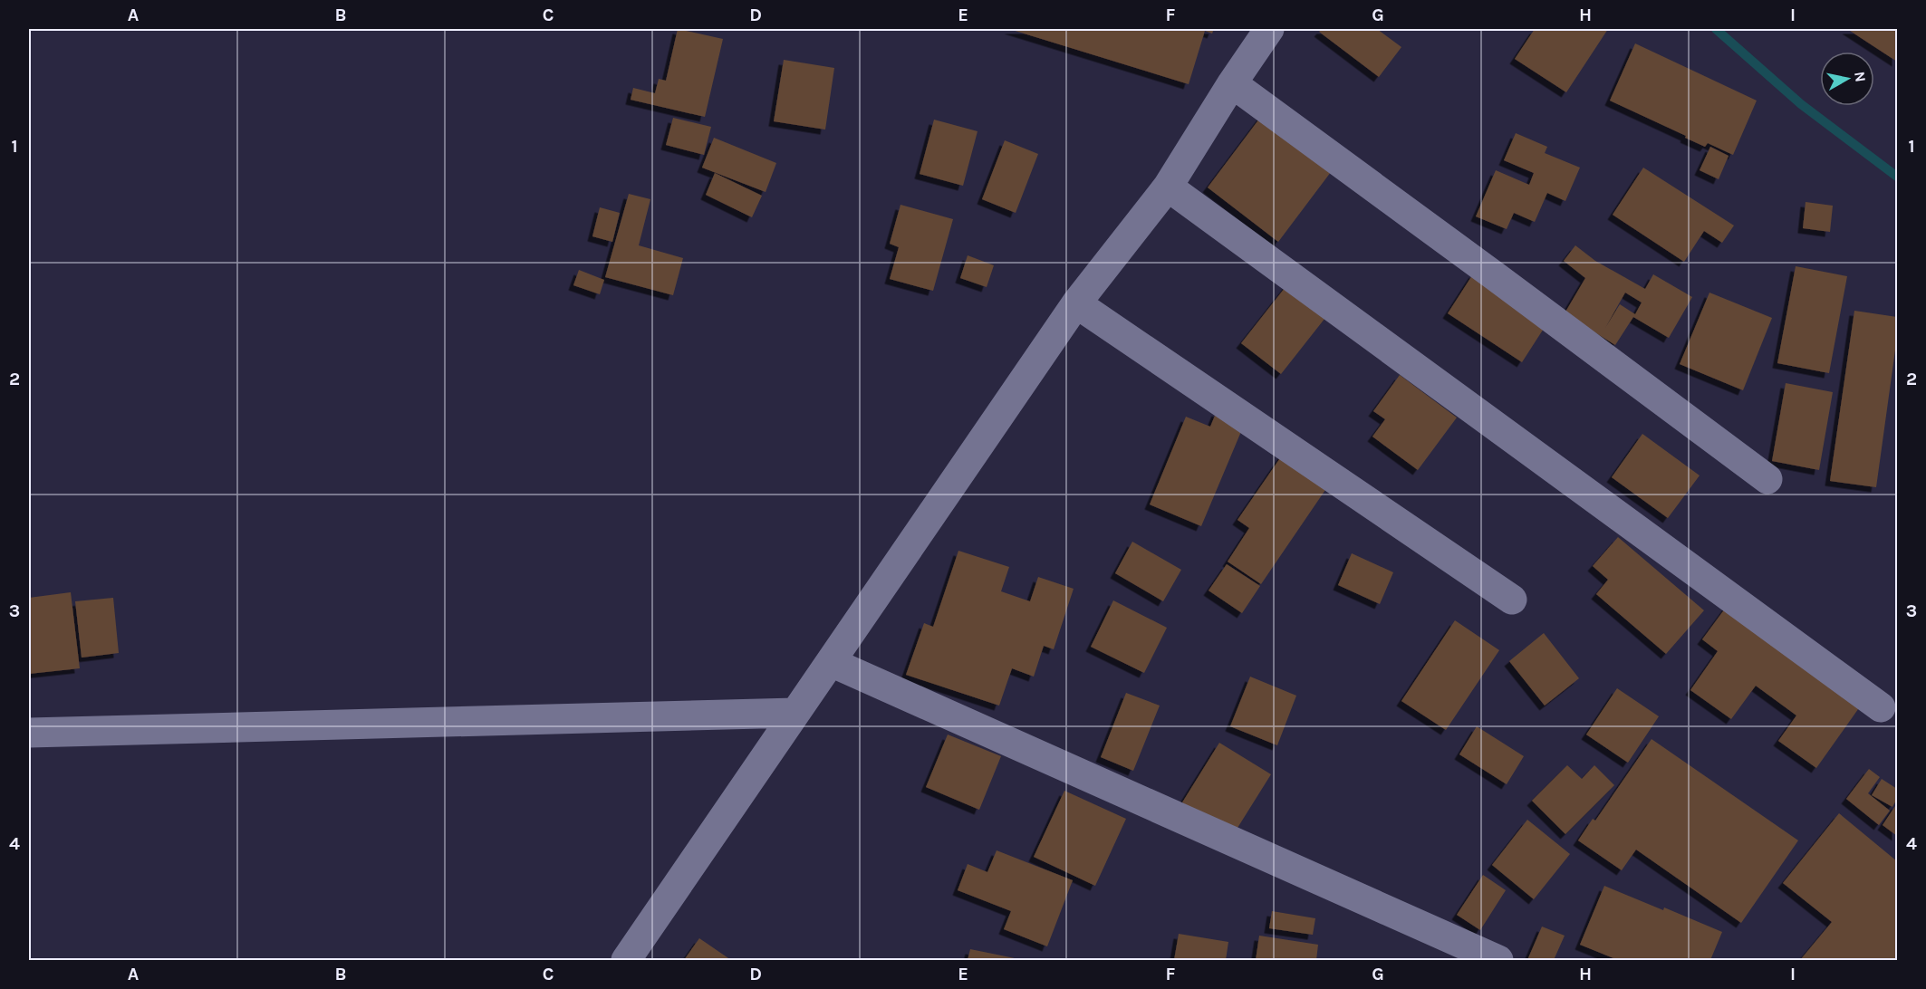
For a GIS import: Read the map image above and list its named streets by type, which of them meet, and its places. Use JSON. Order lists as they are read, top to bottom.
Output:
{
  "north": "right",
  "grid": {
    "columns": [
      "A",
      "B",
      "C",
      "D",
      "E",
      "F",
      "G",
      "H",
      "I"
    ],
    "rows": [
      "1",
      "2",
      "3",
      "4"
    ]
  }
}
